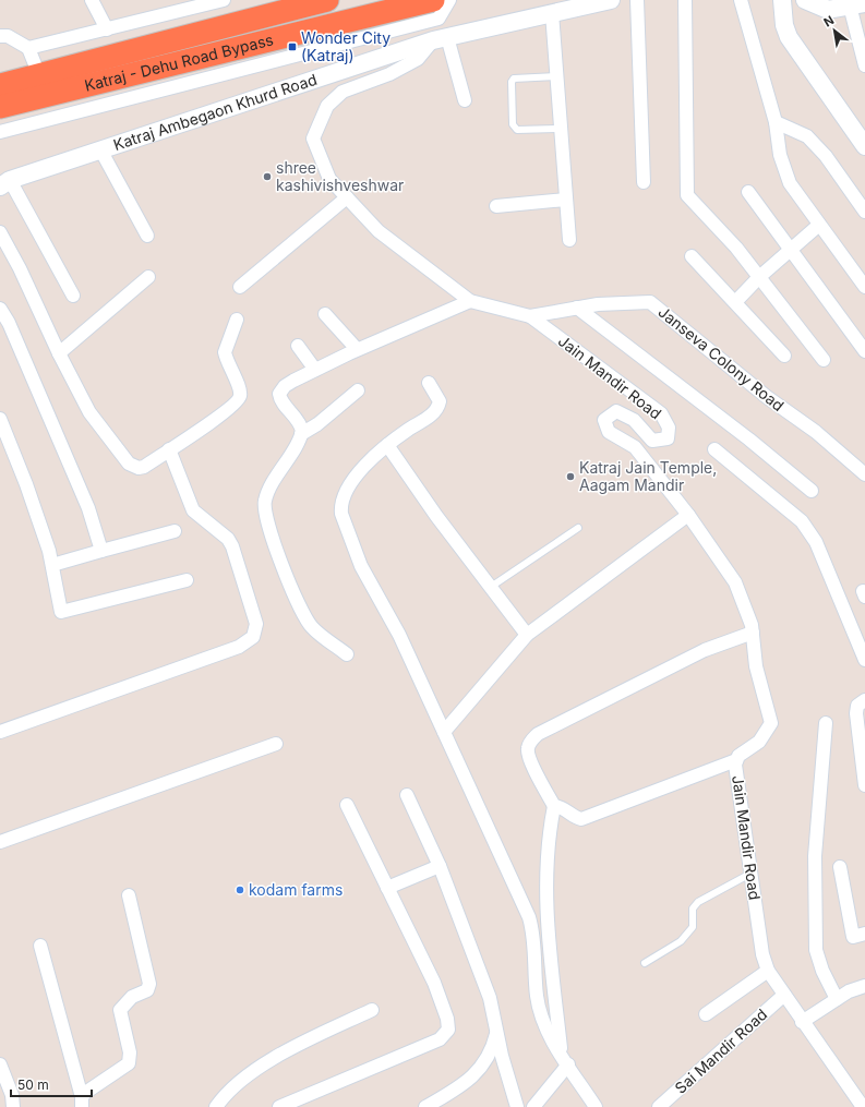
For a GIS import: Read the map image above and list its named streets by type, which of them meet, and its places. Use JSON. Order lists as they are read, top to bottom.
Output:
{
  "streets": {
    "highway": ["Katraj - Dehu Road Bypass"],
    "street": [
      "Katraj Ambegaon Khurd Road",
      "Janseva Colony Road",
      "Jain Mandir Road",
      "Sai Mandir Road"
    ]
  },
  "crossings": [
    ["Katraj Ambegaon Khurd Road", "Jain Mandir Road"],
    ["Janseva Colony Road", "Jain Mandir Road"],
    ["Jain Mandir Road", "Sai Mandir Road"]
  ],
  "places": {
    "transit": ["Wonder City (Katraj)"],
    "other": ["shree kashivishveshwar", "Katraj Jain Temple, Aagam Mandir", "kodam farms"]
  },
  "scale_bar": "50 m",
  "north": "top left"
}
